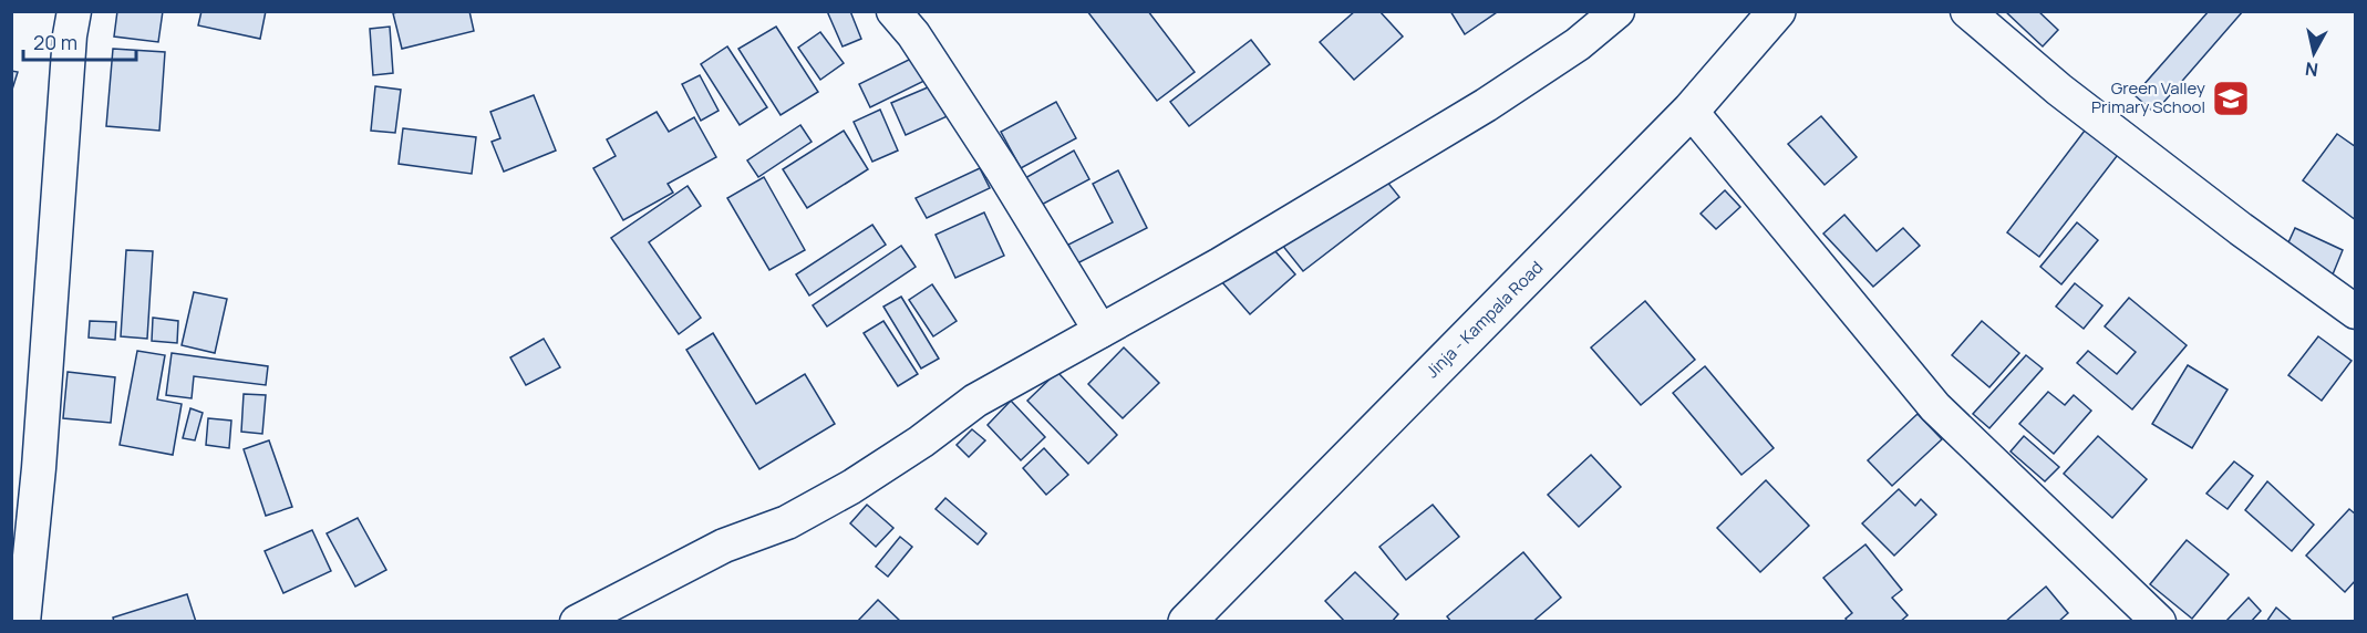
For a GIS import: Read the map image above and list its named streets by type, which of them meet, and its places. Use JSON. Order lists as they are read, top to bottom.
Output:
{
  "streets": {
    "highway": ["Jinja - Kampala Road"]
  },
  "places": {
    "school or university": ["Green Valley Primary School"]
  },
  "scale_bar": "20 m",
  "north": "bottom"
}
